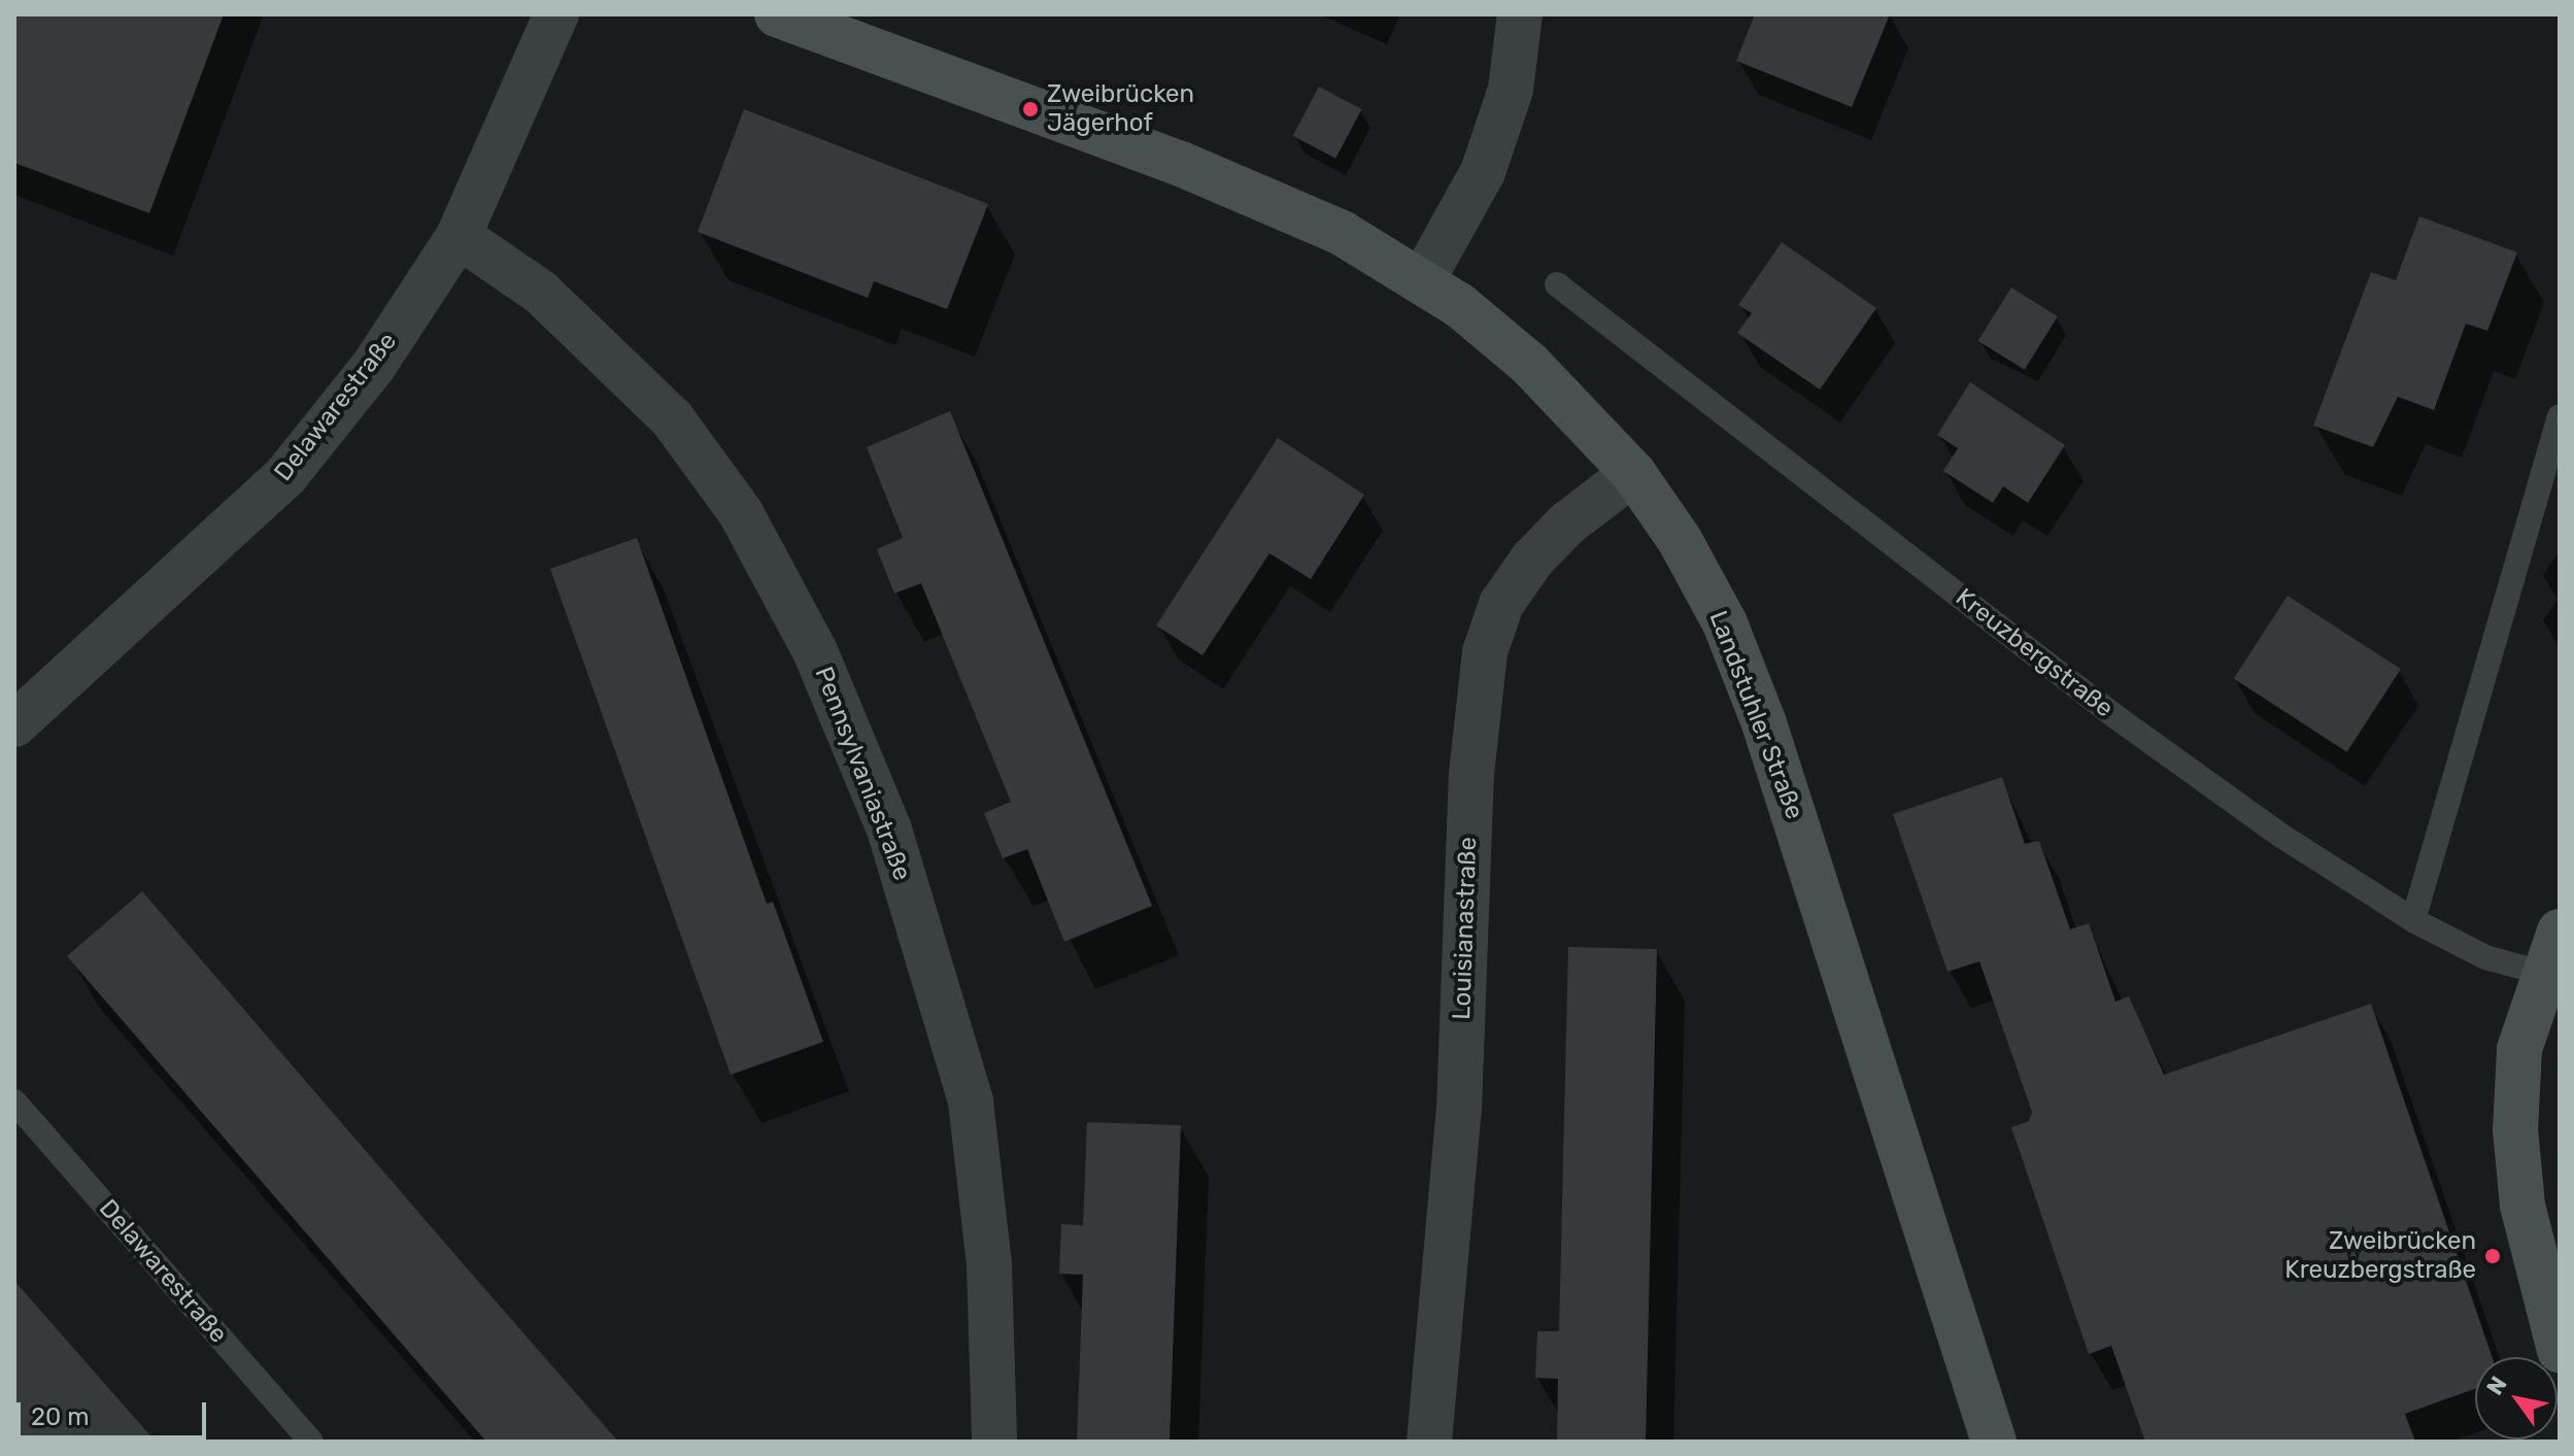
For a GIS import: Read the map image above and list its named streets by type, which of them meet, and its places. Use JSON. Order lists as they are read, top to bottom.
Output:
{
  "streets": {
    "street": [
      "Delawarestraße",
      "Landstuhler Straße",
      "Pennsylvaniastraße",
      "Louisianastraße"
    ],
    "lane": ["Kreuzbergstraße"]
  },
  "crossings": [
    ["Delawarestraße", "Pennsylvaniastraße"],
    ["Landstuhler Straße", "Louisianastraße"]
  ],
  "places": ["Zweibrücken Jägerhof", "Zweibrücken Kreuzbergstraße"],
  "scale_bar": "20 m",
  "north": "top left"
}
